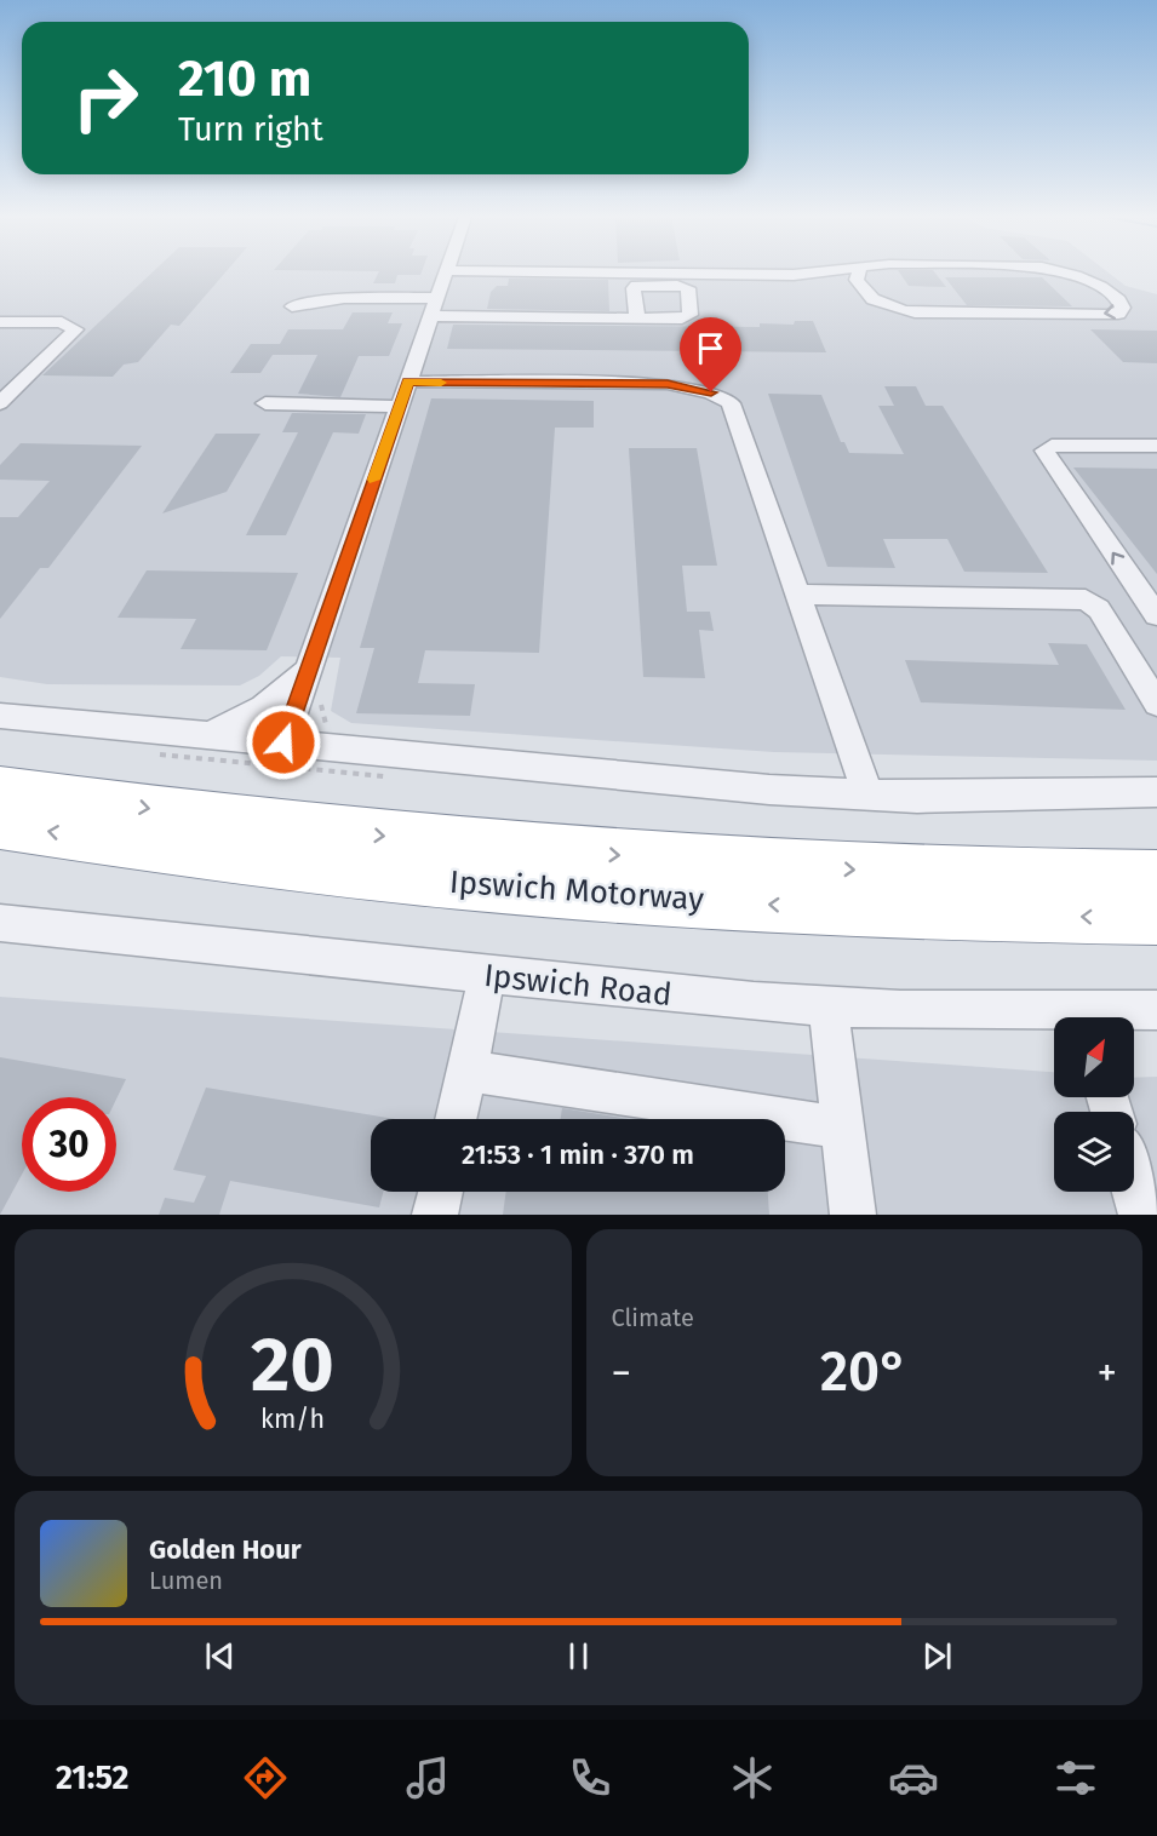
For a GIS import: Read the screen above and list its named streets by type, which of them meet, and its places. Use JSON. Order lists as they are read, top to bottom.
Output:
{
  "streets": {
    "highway": ["Ipswich Motorway"],
    "street": ["Ipswich Road"]
  },
  "north": "top right",
  "page": {
    "turn": ["210 m", "Turn right"],
    "limit": "30",
    "trip": "21:53 · 1 min · 370 m",
    "tile": "Climate",
    "heat": ["−", "20°", "+"],
    "song": ["Golden Hour", "Lumen"],
    "tabs": "21:52",
    "gauge": ["20", "km/h"]
  }
}
